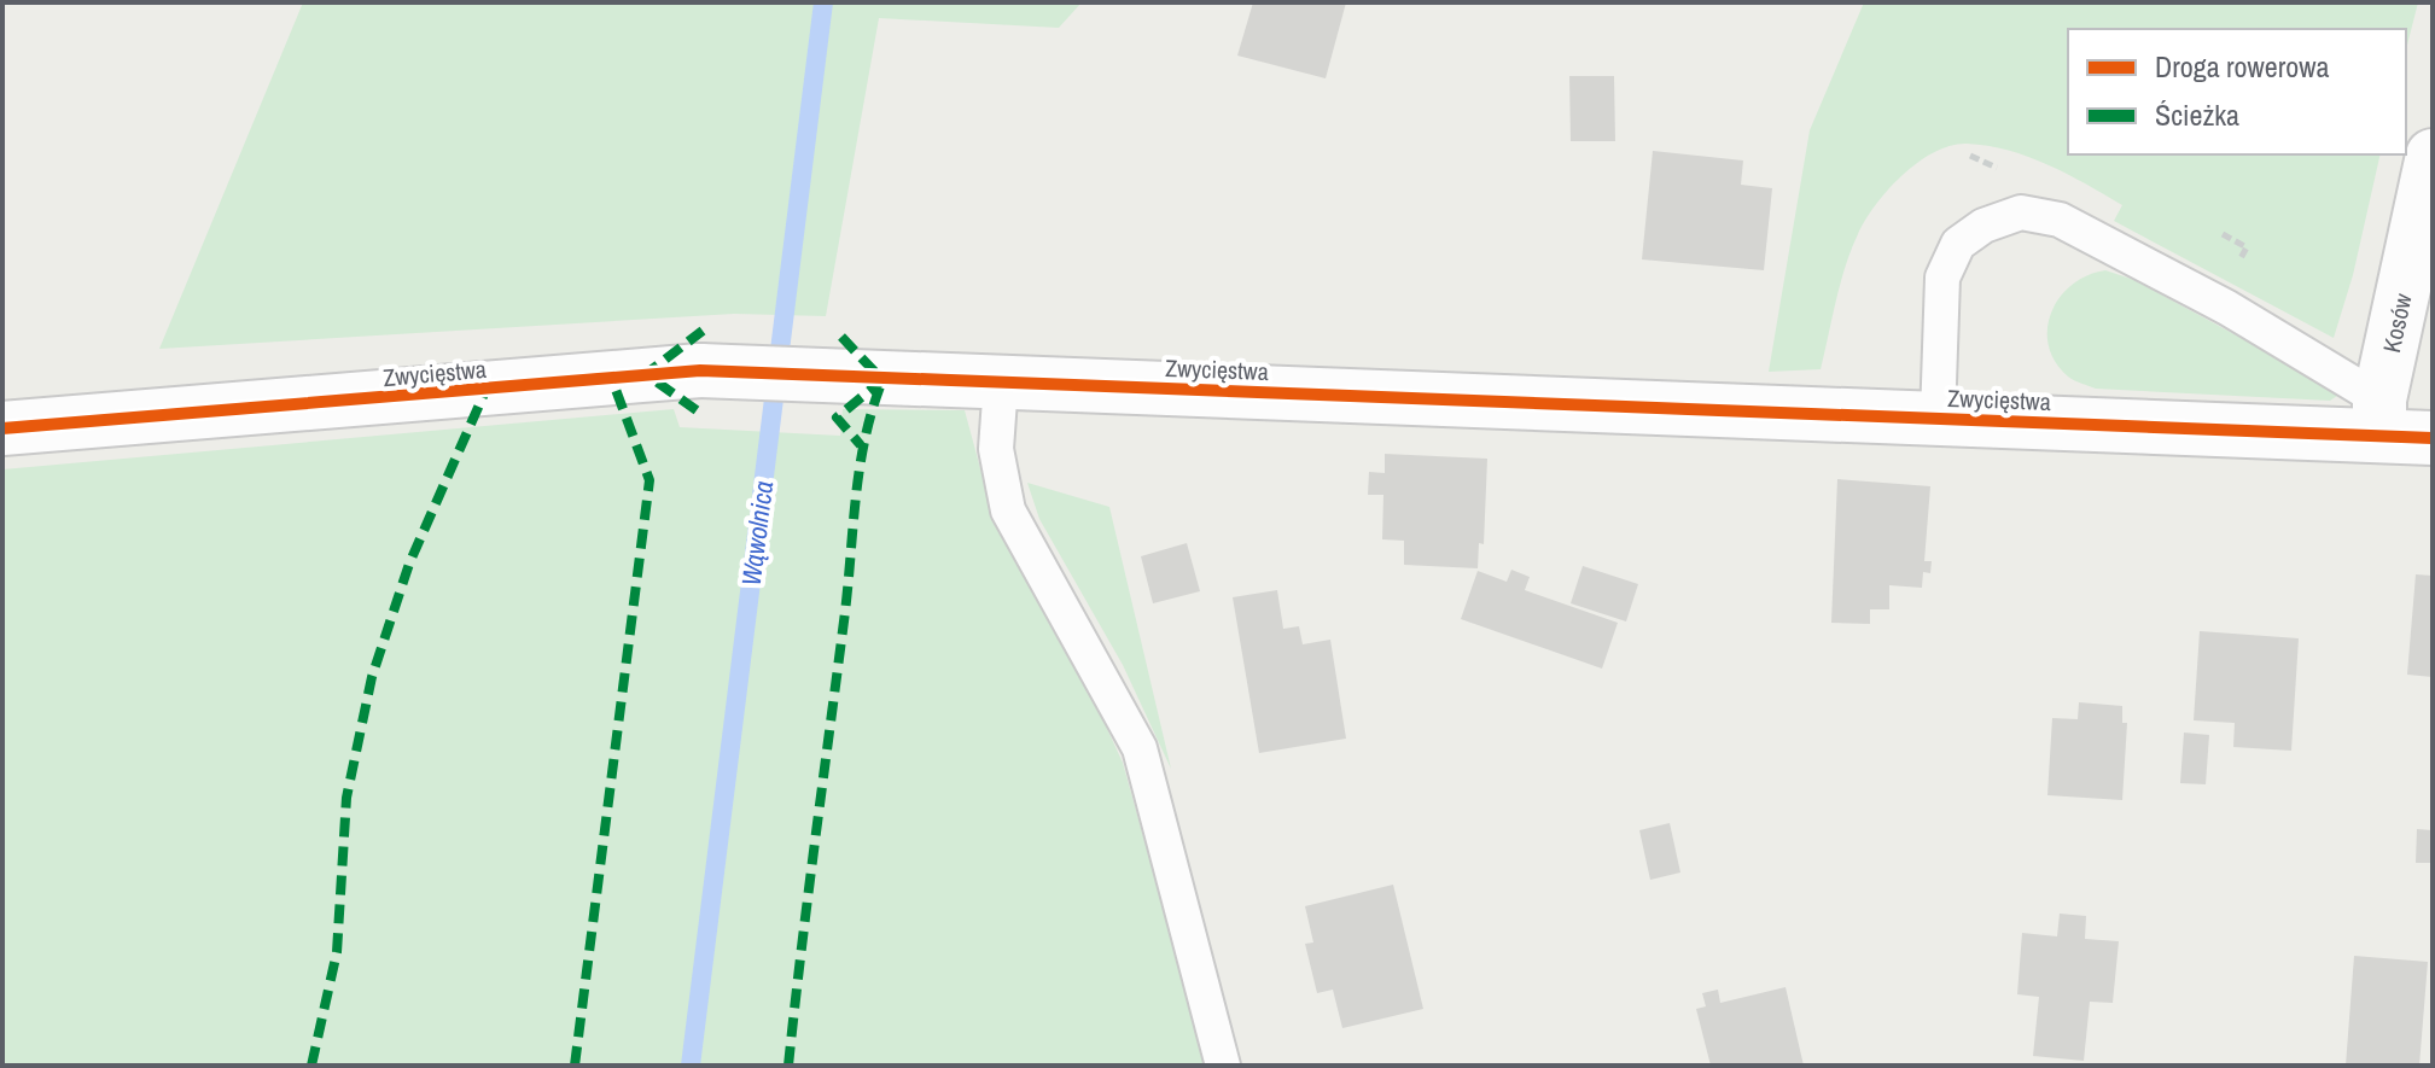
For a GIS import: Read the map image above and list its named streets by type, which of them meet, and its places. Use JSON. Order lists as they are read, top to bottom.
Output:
{
  "streets": {
    "street": ["Kosów", "Zwycięstwa"]
  },
  "crossings": [
    ["Kosów", "Zwycięstwa"]
  ],
  "water": ["Wąwolnica"],
  "legend": ["Droga rowerowa", "Ścieżka"]
}
